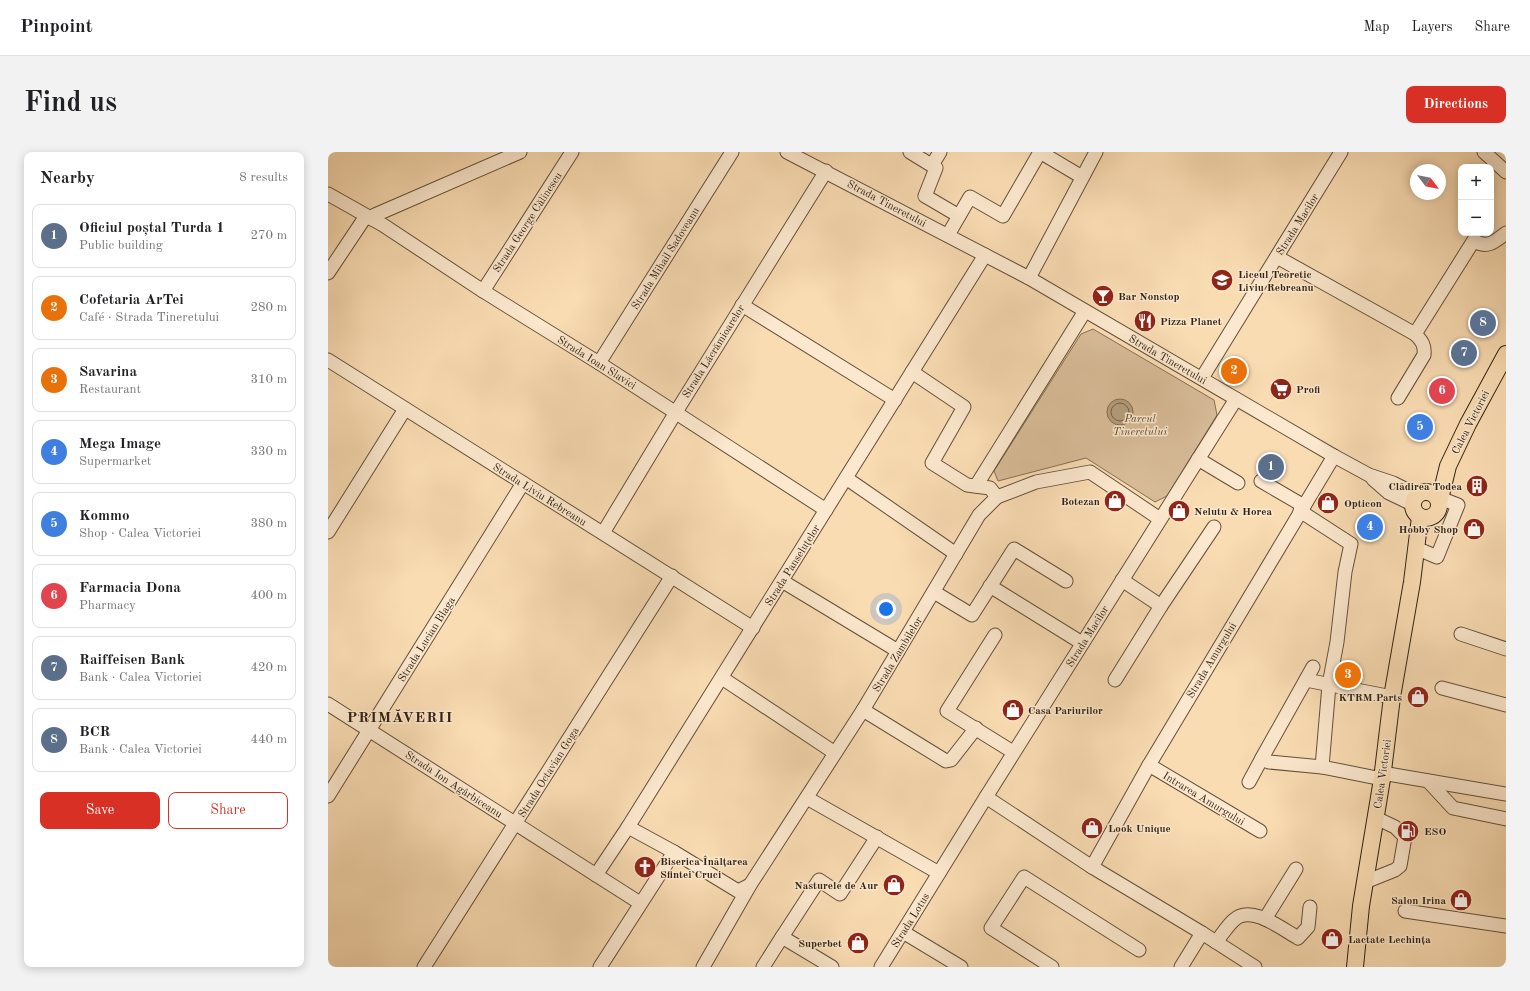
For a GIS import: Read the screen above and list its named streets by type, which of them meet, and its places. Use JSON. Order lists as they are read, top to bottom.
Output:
{
  "streets": {
    "main road": ["Calea Victoriei"],
    "street": [
      "Strada Tineretului",
      "Strada George Călinescu",
      "Strada Macilor",
      "Strada Mihail Sadoveanu",
      "Strada Lăcrămioarelor",
      "Strada Ioan Slavici",
      "Strada Liviu Rebreanu",
      "Strada Panseluțelor",
      "Strada Lucian Blaga",
      "Strada Zambilelor",
      "Strada Amurgului",
      "Strada Octavian Goga",
      "Strada Ion Agârbiceanu",
      "Intrarea Amurgului",
      "Strada Lotus"
    ]
  },
  "crossings": [
    ["Strada Tineretului", "Strada Macilor"],
    ["Strada Tineretului", "Strada Lăcrămioarelor"],
    ["Strada Tineretului", "Calea Victoriei"],
    ["Strada Tineretului", "Strada Panseluțelor"],
    ["Strada Tineretului", "Strada Amurgului"],
    ["Strada George Călinescu", "Strada Ioan Slavici"],
    ["Strada Macilor", "Strada Zambilelor"],
    ["Strada Macilor", "Strada Lotus"],
    ["Strada Mihail Sadoveanu", "Strada Ioan Slavici"],
    ["Strada Lăcrămioarelor", "Strada Ioan Slavici"],
    ["Strada Lăcrămioarelor", "Strada Liviu Rebreanu"],
    ["Strada Ioan Slavici", "Strada Panseluțelor"],
    ["Strada Liviu Rebreanu", "Strada Panseluțelor"],
    ["Strada Liviu Rebreanu", "Strada Lucian Blaga"],
    ["Strada Liviu Rebreanu", "Strada Octavian Goga"],
    ["Strada Panseluțelor", "Strada Ion Agârbiceanu"],
    ["Strada Lucian Blaga", "Strada Ion Agârbiceanu"],
    ["Strada Amurgului", "Intrarea Amurgului"],
    ["Strada Octavian Goga", "Strada Ion Agârbiceanu"]
  ],
  "districts": ["PRIMĂVERII"],
  "parks": ["Parcul Tineretului"],
  "places": {
    "school or university": ["Liceul Teoretic Liviu Rebreanu"],
    "bar": ["Bar Nonstop"],
    "restaurant": ["Pizza Planet"],
    "supermarket": ["Profi"],
    "building": ["Clădirea Todea"],
    "shop": [
      "Botezan",
      "Opticon",
      "Nelutu & Horea",
      "Hobby Shop",
      "KTRM Parts",
      "Casa Pariurilor",
      "Look Unique",
      "Nasturele de Aur",
      "Salon Irina",
      "Lactate Lechința",
      "Superbet"
    ],
    "fuel station": ["ESO"],
    "church": ["Biserica Înălțarea Sfintei Cruci"]
  },
  "north": "bottom right",
  "page": {
    "header": "Pinpoint",
    "nav": ["Map", "Layers", "Share"],
    "buttons": [
      "Directions",
      ["Save", "Share"]
    ],
    "title": "Find us",
    "heading": ["Nearby", "8 results"],
    "map_buttons": ["+", "−"],
    "list": [
      {
        "mark": "1",
        "name": "Oficiul poștal Turda 1",
        "note": "Public building",
        "value": "270 m"
      },
      {
        "mark": "2",
        "name": "Cofetaria ArTei",
        "note": "Café · Strada Tineretului",
        "value": "280 m"
      },
      {
        "mark": "3",
        "name": "Savarina",
        "note": "Restaurant",
        "value": "310 m"
      },
      {
        "mark": "4",
        "name": "Mega Image",
        "note": "Supermarket",
        "value": "330 m"
      },
      {
        "mark": "5",
        "name": "Kommo",
        "note": "Shop · Calea Victoriei",
        "value": "380 m"
      },
      {
        "mark": "6",
        "name": "Farmacia Dona",
        "note": "Pharmacy",
        "value": "400 m"
      },
      {
        "mark": "7",
        "name": "Raiffeisen Bank",
        "note": "Bank · Calea Victoriei",
        "value": "420 m"
      },
      {
        "mark": "8",
        "name": "BCR",
        "note": "Bank · Calea Victoriei",
        "value": "440 m"
      }
    ],
    "pins": [
      "8",
      "7",
      "2",
      "6",
      "5",
      "1",
      "4",
      "3"
    ]
  }
}
